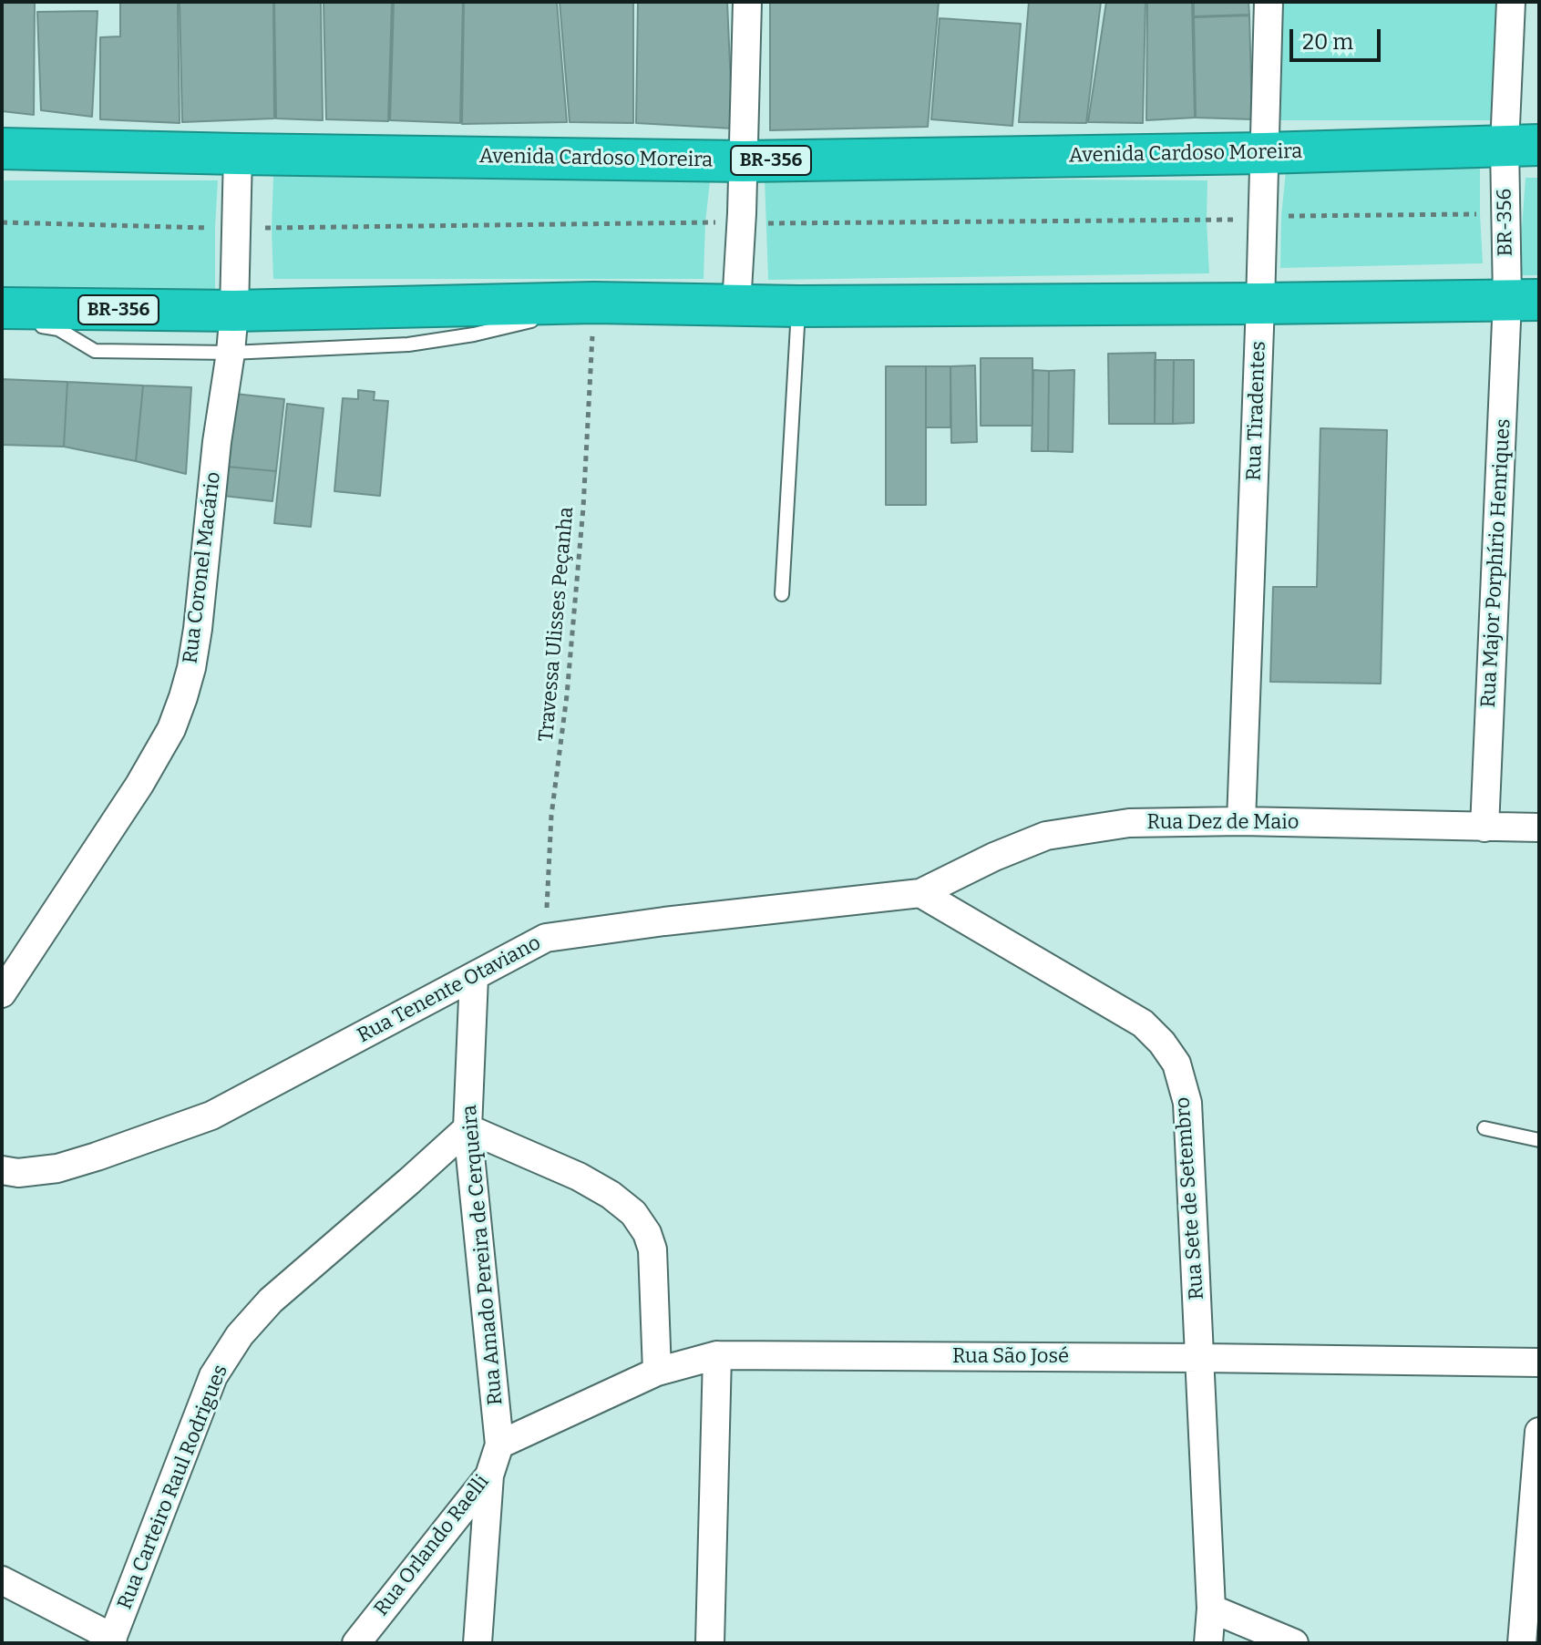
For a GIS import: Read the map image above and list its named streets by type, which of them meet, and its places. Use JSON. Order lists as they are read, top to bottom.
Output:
{
  "streets": {
    "highway": ["Avenida Cardoso Moreira", "BR-356"],
    "street": [
      "Rua Tiradentes",
      "Rua Major Porphírio Henriques",
      "Rua Coronel Macário",
      "Rua Dez de Maio",
      "Rua Tenente Otaviano",
      "Rua Sete de Setembro",
      "Rua Amado Pereira de Cerqueira",
      "Rua São José",
      "Rua Carteiro Raul Rodrigues",
      "Rua Orlando Raelli"
    ],
    "path": ["Travessa Ulisses Peçanha"]
  },
  "crossings": [
    ["Avenida Cardoso Moreira", "BR-356"],
    ["Avenida Cardoso Moreira", "Rua Tiradentes"],
    ["Avenida Cardoso Moreira", "Rua Coronel Macário"],
    ["BR-356", "Rua Tiradentes"],
    ["BR-356", "Rua Major Porphírio Henriques"],
    ["BR-356", "Rua Coronel Macário"],
    ["Rua Tiradentes", "Rua Dez de Maio"],
    ["Rua Major Porphírio Henriques", "Rua Dez de Maio"],
    ["Rua Dez de Maio", "Rua Tenente Otaviano"],
    ["Rua Dez de Maio", "Rua Sete de Setembro"],
    ["Rua Tenente Otaviano", "Rua Sete de Setembro"],
    ["Rua Tenente Otaviano", "Rua Amado Pereira de Cerqueira"],
    ["Rua Sete de Setembro", "Rua São José"],
    ["Rua Amado Pereira de Cerqueira", "Rua São José"],
    ["Rua Amado Pereira de Cerqueira", "Rua Carteiro Raul Rodrigues"],
    ["Rua Amado Pereira de Cerqueira", "Rua Orlando Raelli"],
    ["Rua São José", "Rua Orlando Raelli"]
  ],
  "scale_bar": "20 m"
}
